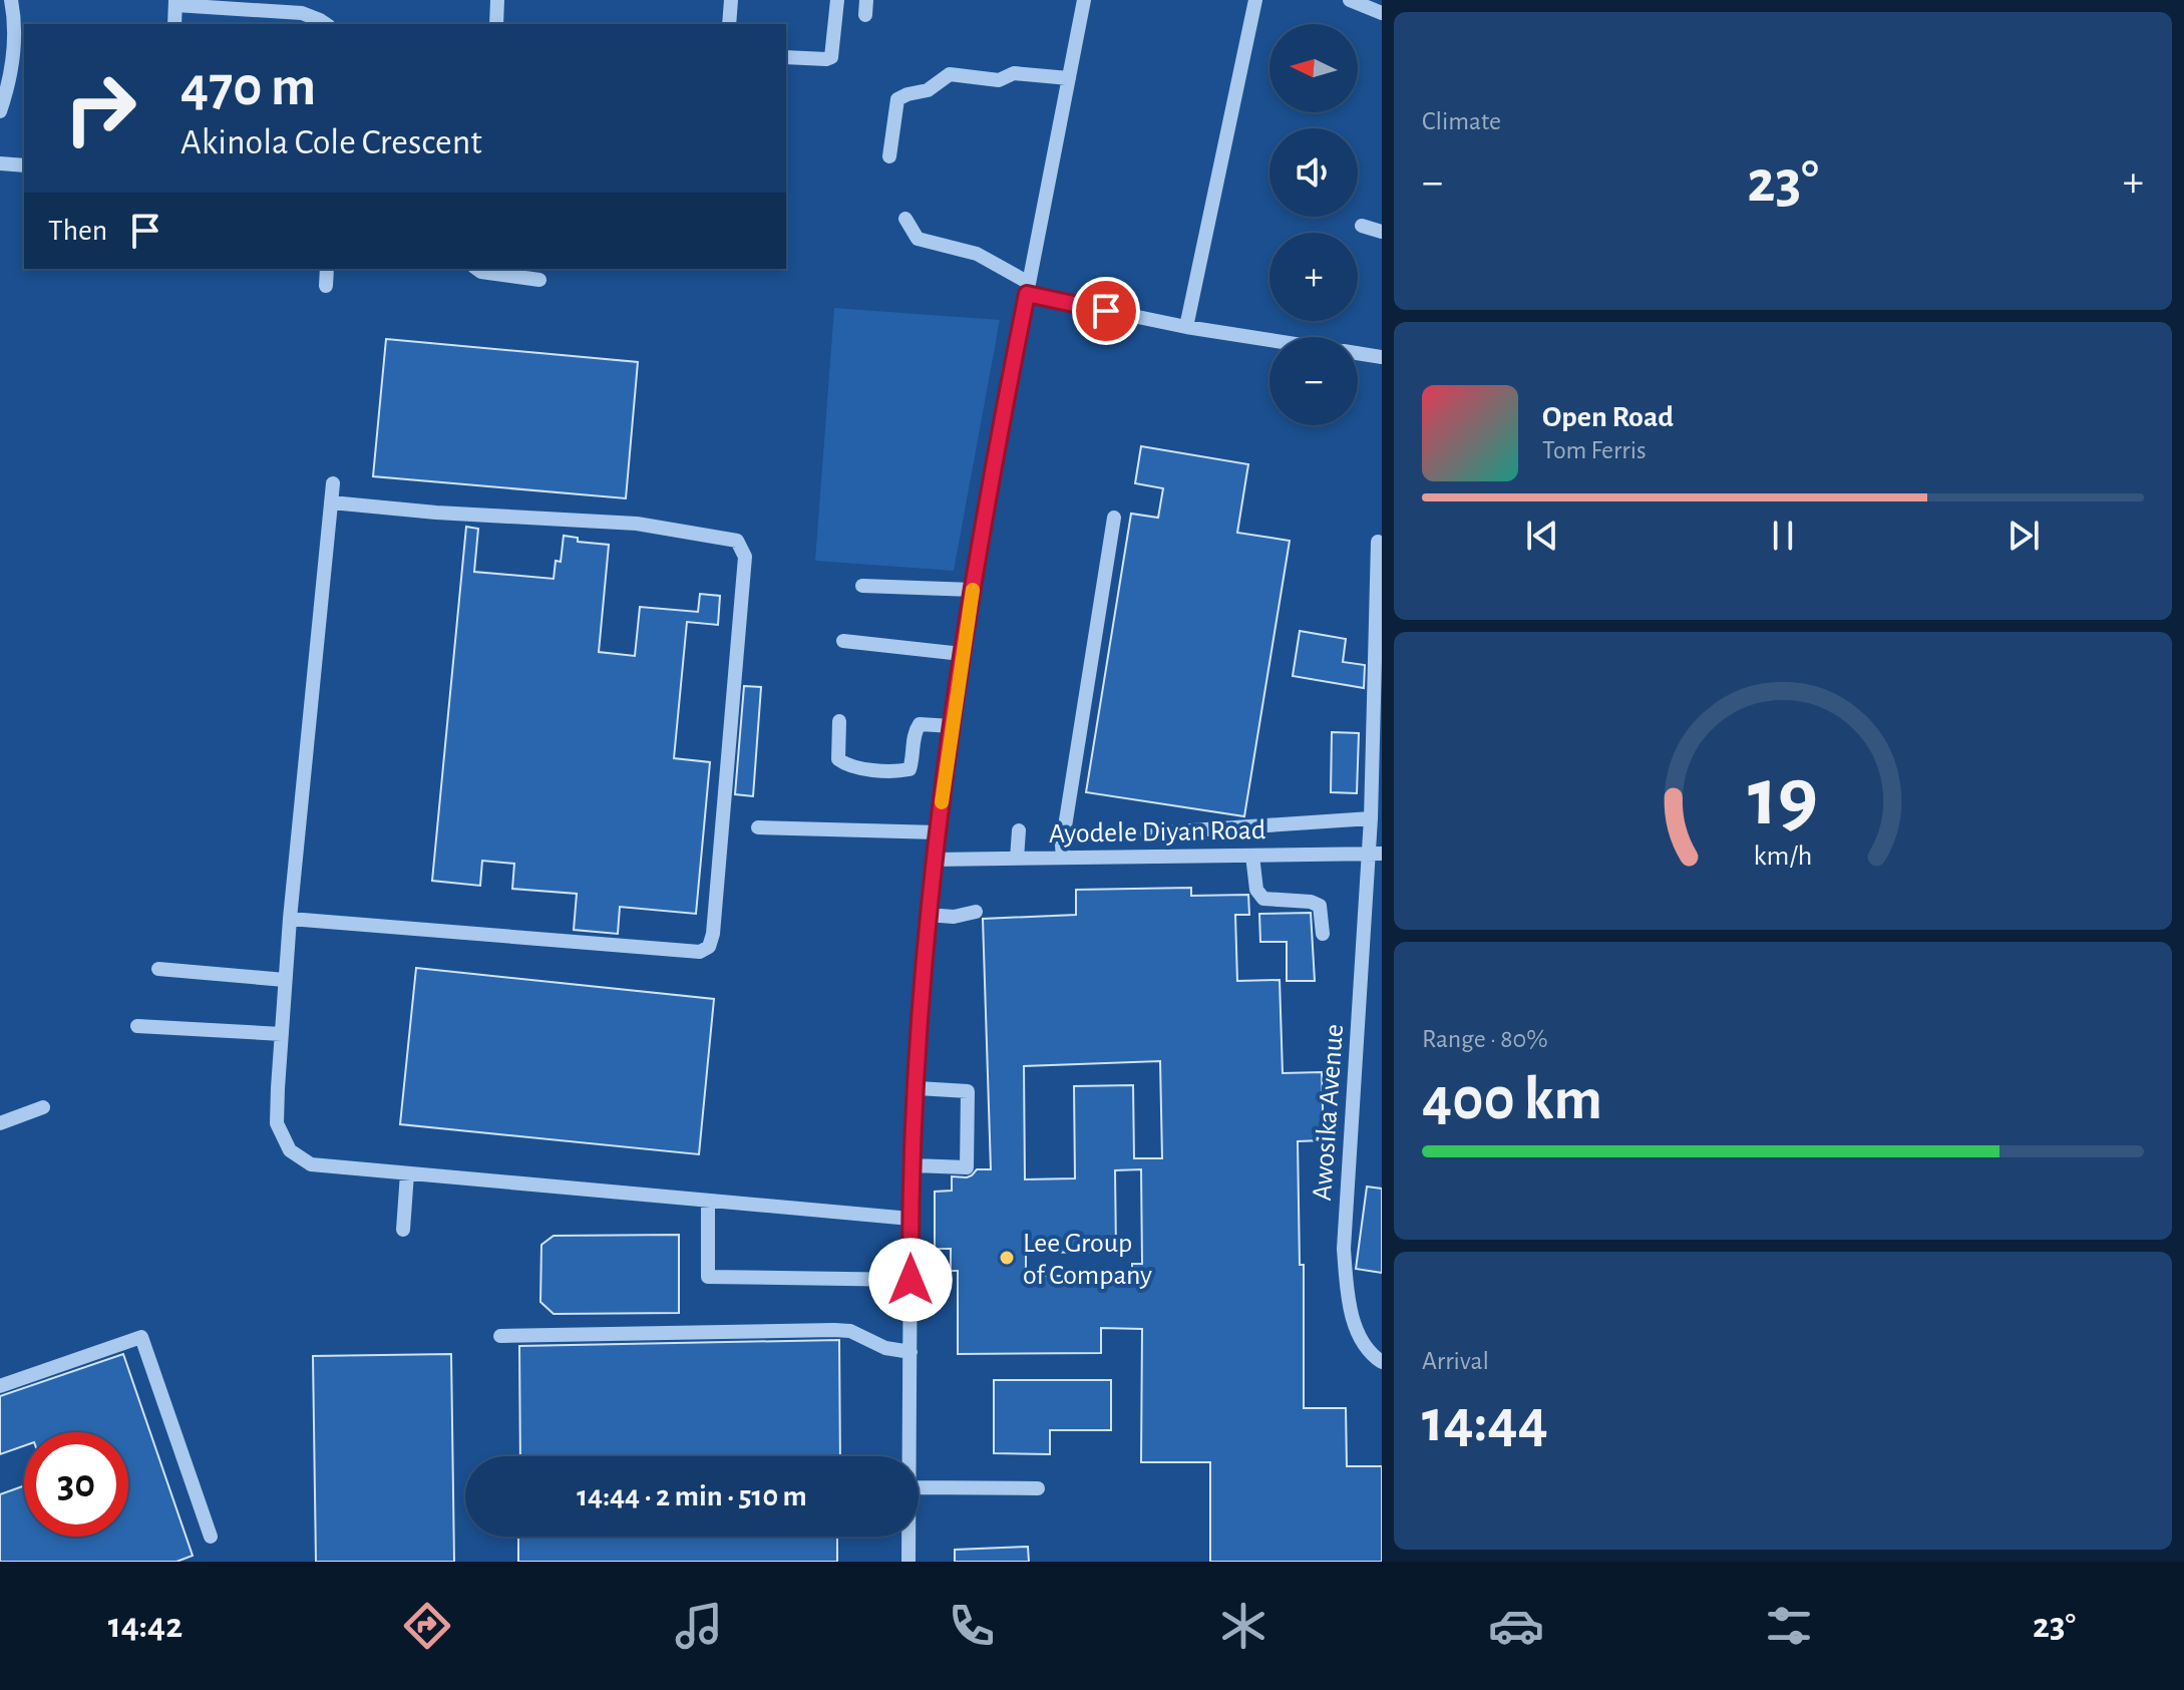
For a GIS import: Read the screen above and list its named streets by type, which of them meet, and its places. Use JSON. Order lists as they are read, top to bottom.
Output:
{
  "streets": {
    "street": ["Ayodele Diyan Road", "Awosika Avenue"]
  },
  "crossings": [
    ["Ayodele Diyan Road", "Awosika Avenue"]
  ],
  "places": ["Lee Group of Company"],
  "north": "left",
  "page": {
    "tile": [
      "Climate",
      ["Range · 80%", "400 km"],
      ["Arrival", "14:44"]
    ],
    "map_buttons": ["+", "−"],
    "turn": ["470 m", "Akinola Cole Crescent"],
    "heat": ["−", "23°", "+"],
    "then": "Then",
    "song": ["Open Road", "Tom Ferris"],
    "limit": "30",
    "trip": "14:44 · 2 min · 510 m",
    "tabs": ["14:42", "23°"],
    "gauge": ["19", "km/h"]
  }
}
